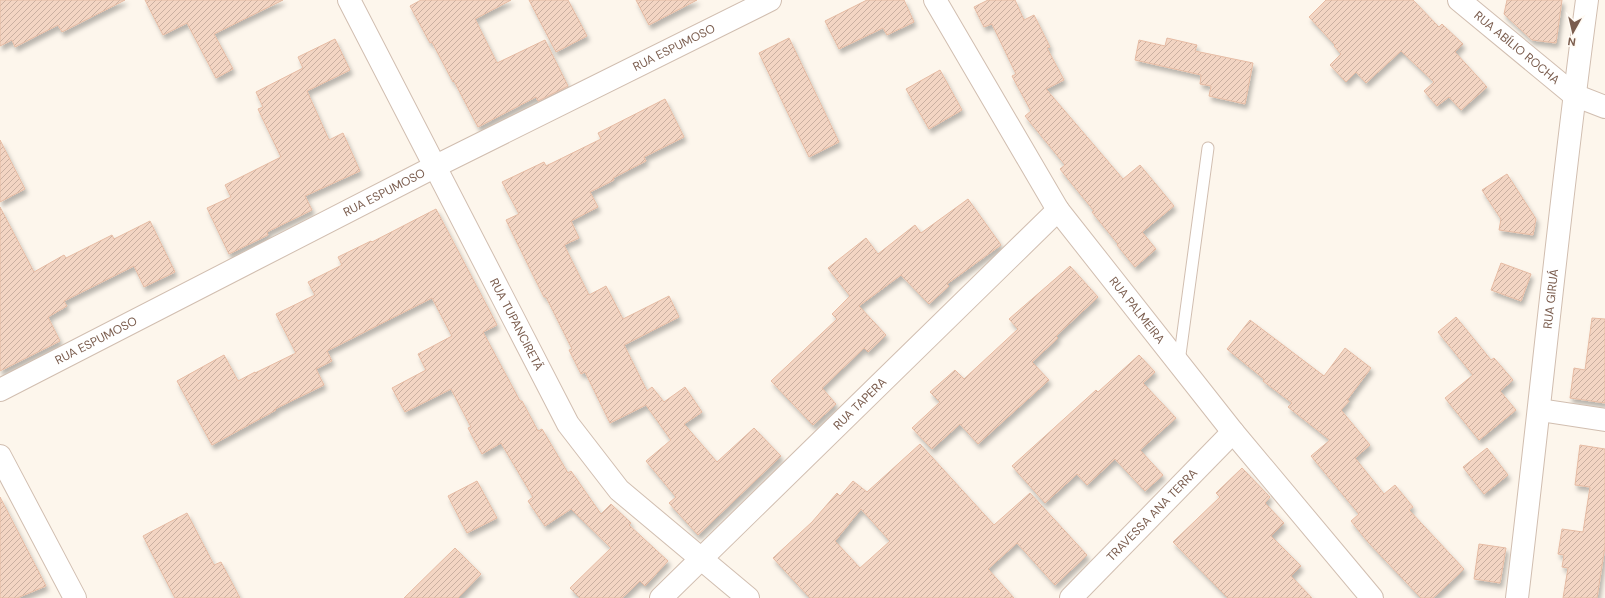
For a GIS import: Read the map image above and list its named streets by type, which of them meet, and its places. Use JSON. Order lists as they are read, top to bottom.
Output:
{
  "streets": {
    "street": [
      "RUA ESPUMOSO",
      "RUA ABÍLIO ROCHA",
      "RUA GIRUÁ",
      "RUA PALMEIRA",
      "RUA TUPANCIRETÃ",
      "RUA TAPERA",
      "TRAVESSA ANA TERRA"
    ]
  },
  "crossings": [
    ["RUA ESPUMOSO", "RUA TUPANCIRETÃ"],
    ["RUA ABÍLIO ROCHA", "RUA GIRUÁ"],
    ["RUA PALMEIRA", "RUA TAPERA"],
    ["RUA PALMEIRA", "TRAVESSA ANA TERRA"],
    ["RUA TUPANCIRETÃ", "RUA TAPERA"]
  ],
  "north": "bottom"
}
